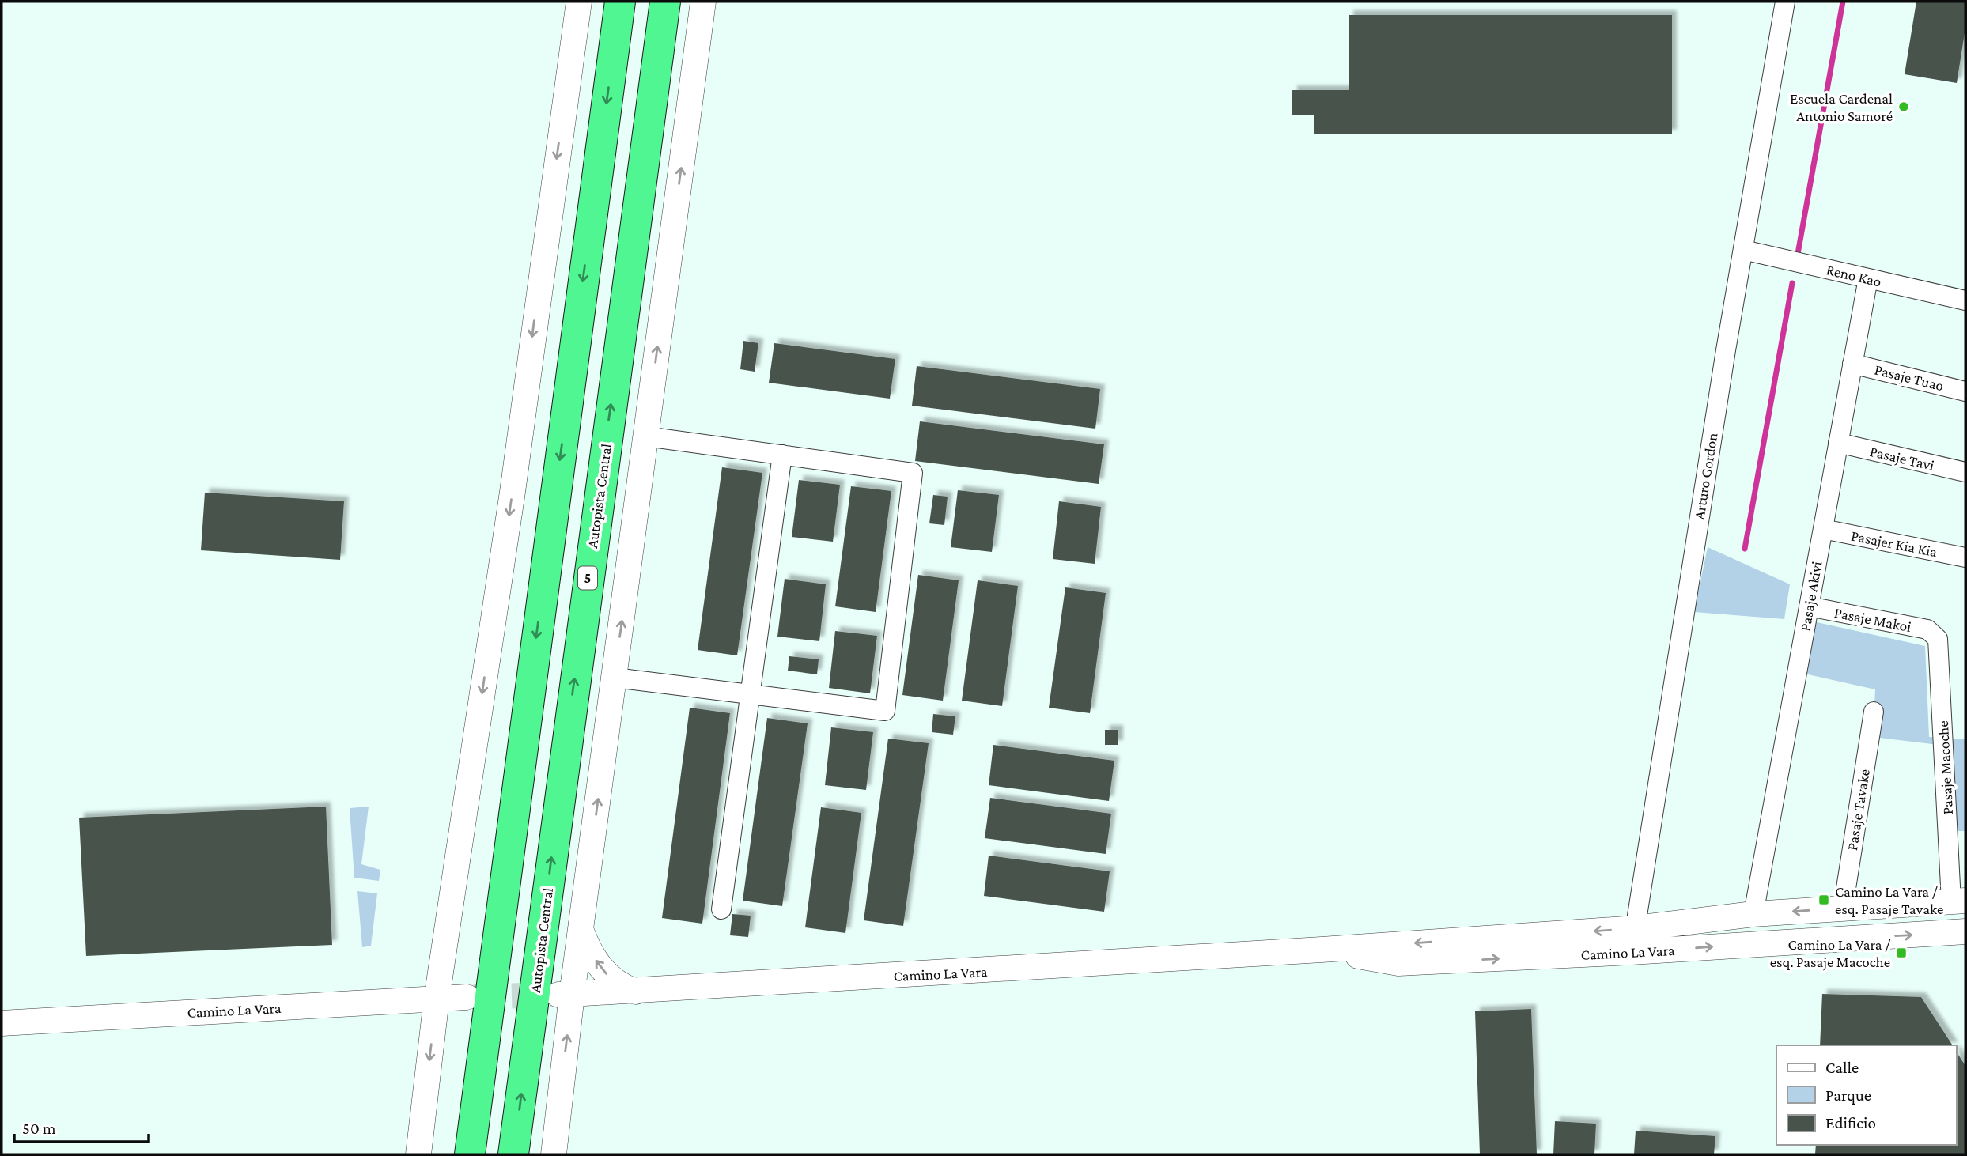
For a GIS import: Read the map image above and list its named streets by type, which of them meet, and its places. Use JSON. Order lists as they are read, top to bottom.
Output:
{
  "streets": {
    "highway": ["Autopista Central", "5"],
    "street": [
      "Reno Kao",
      "Pasaje Tuao",
      "Pasaje Tavi",
      "Arturo Gordon",
      "Pasajer Kia Kia",
      "Pasaje Akivi",
      "Pasaje Makoi",
      "Pasaje Macoche",
      "Pasaje Tavake",
      "Camino La Vara"
    ]
  },
  "crossings": [
    ["Reno Kao", "Arturo Gordon"],
    ["Reno Kao", "Pasaje Akivi"],
    ["Pasaje Tuao", "Pasaje Akivi"],
    ["Pasaje Tavi", "Pasaje Akivi"],
    ["Arturo Gordon", "Camino La Vara"],
    ["Pasajer Kia Kia", "Pasaje Akivi"],
    ["Pasaje Akivi", "Pasaje Makoi"],
    ["Pasaje Akivi", "Camino La Vara"],
    ["Pasaje Makoi", "Pasaje Macoche"],
    ["Pasaje Macoche", "Camino La Vara"],
    ["Pasaje Tavake", "Camino La Vara"]
  ],
  "places": {
    "other": ["Escuela Cardenal Antonio Samoré"],
    "transit": ["Camino La Vara / esq. Pasaje Tavake", "Camino La Vara / esq. Pasaje Macoche"]
  },
  "legend": ["Calle", "Parque", "Edificio"],
  "scale_bar": "50 m"
}
